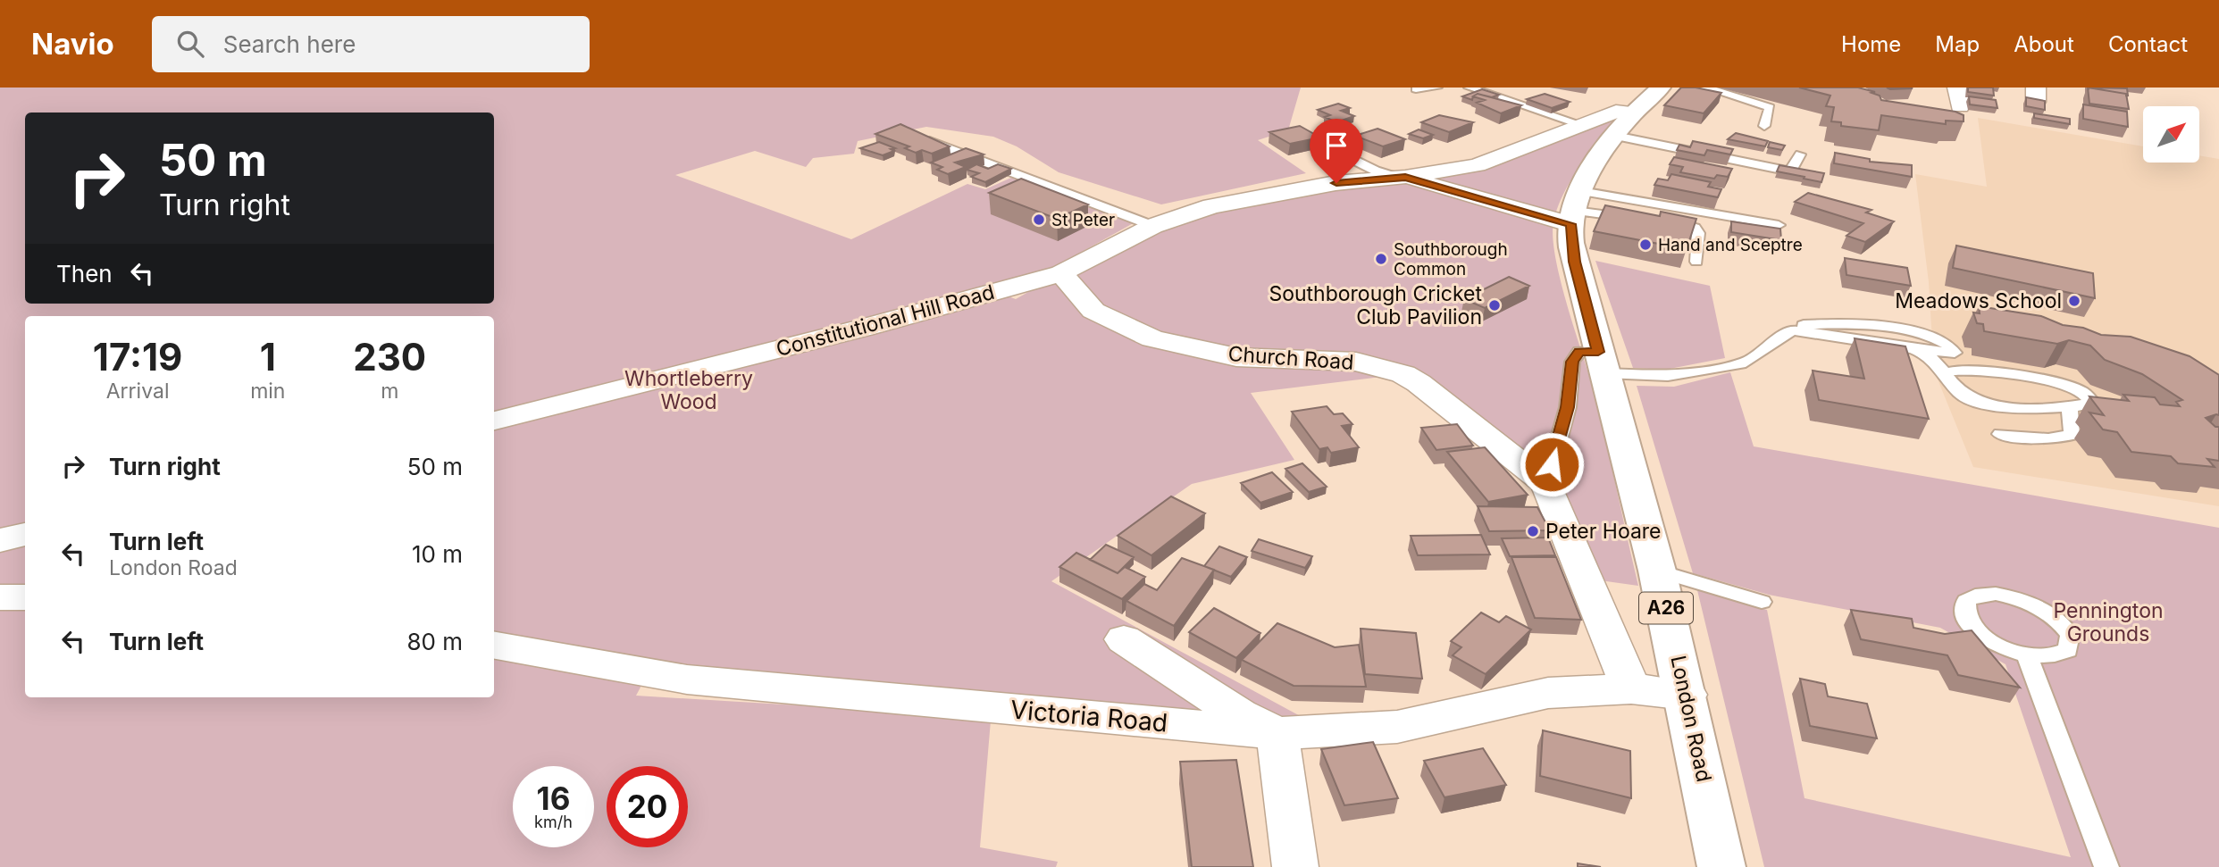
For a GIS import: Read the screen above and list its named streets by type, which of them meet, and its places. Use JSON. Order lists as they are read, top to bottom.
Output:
{
  "streets": {
    "highway": ["A26", "London Road"],
    "street": ["Constitutional Hill Road", "Church Road", "Victoria Road"]
  },
  "crossings": [
    ["Constitutional Hill Road", "Church Road"],
    ["Church Road", "Victoria Road"],
    ["Victoria Road", "London Road"]
  ],
  "parks": ["Whortleberry Wood", "Pennington Grounds"],
  "places": [
    "St Peter",
    "Hand and Sceptre",
    "Southborough Common",
    "Meadows School",
    "Southborough Cricket Club Pavilion",
    "Peter Hoare"
  ],
  "north": "top right",
  "page": {
    "header": "Navio",
    "search": "Search here",
    "nav": [
      "Home",
      "Map",
      "About",
      "Contact"
    ],
    "turn": ["50 m", "Turn right"],
    "then": "Then",
    "eta": [
      "17:19",
      "Arrival",
      "1",
      "min",
      "230",
      "m"
    ],
    "list": [
      {
        "name": "Turn right",
        "value": "50 m"
      },
      {
        "name": "Turn left",
        "note": "London Road",
        "value": "10 m"
      },
      {
        "name": "Turn left",
        "value": "80 m"
      }
    ],
    "speed": "16 km/h",
    "limit": "20"
  }
}
